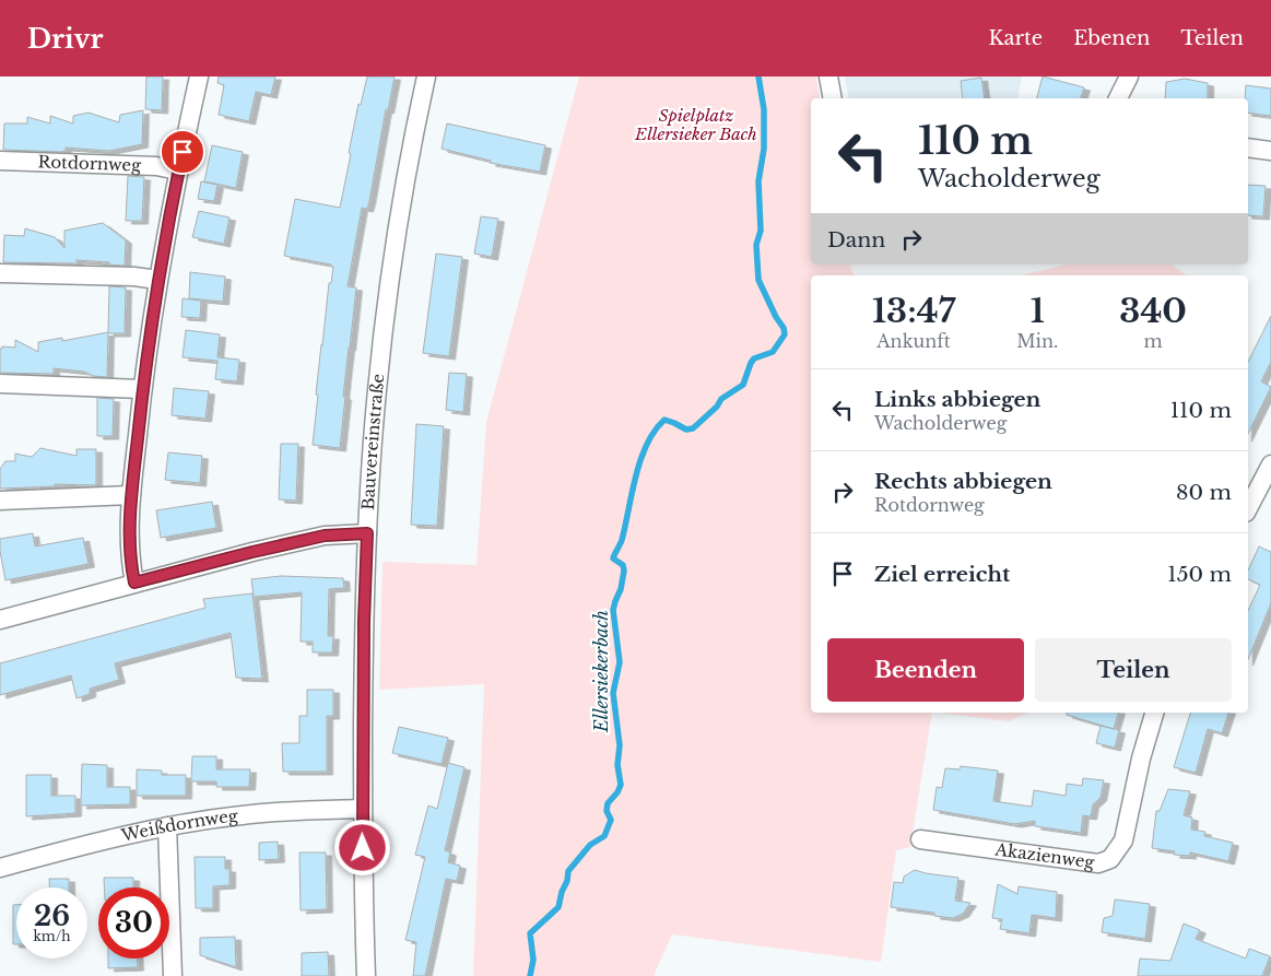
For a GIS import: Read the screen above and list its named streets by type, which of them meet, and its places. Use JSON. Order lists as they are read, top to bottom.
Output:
{
  "streets": {
    "street": [
      "Rotdornweg",
      "Bauvereinstraße",
      "Weißdornweg",
      "Akazienweg"
    ]
  },
  "crossings": [
    ["Bauvereinstraße", "Weißdornweg"]
  ],
  "water": ["Ellersiekerbach"],
  "parks": ["Spielplatz Ellersieker Bach"],
  "page": {
    "header": "Drivr",
    "nav": ["Karte", "Ebenen", "Teilen"],
    "turn": ["110 m", "Wacholderweg"],
    "then": "Dann",
    "eta": [
      "13:47",
      "Ankunft",
      "1",
      "Min.",
      "340",
      "m"
    ],
    "list": [
      {
        "name": "Links abbiegen",
        "note": "Wacholderweg",
        "value": "110 m"
      },
      {
        "name": "Rechts abbiegen",
        "note": "Rotdornweg",
        "value": "80 m"
      },
      {
        "name": "Ziel erreicht",
        "value": "150 m"
      }
    ],
    "buttons": ["Beenden", "Teilen"],
    "speed": "26 km/h",
    "limit": "30"
  }
}
